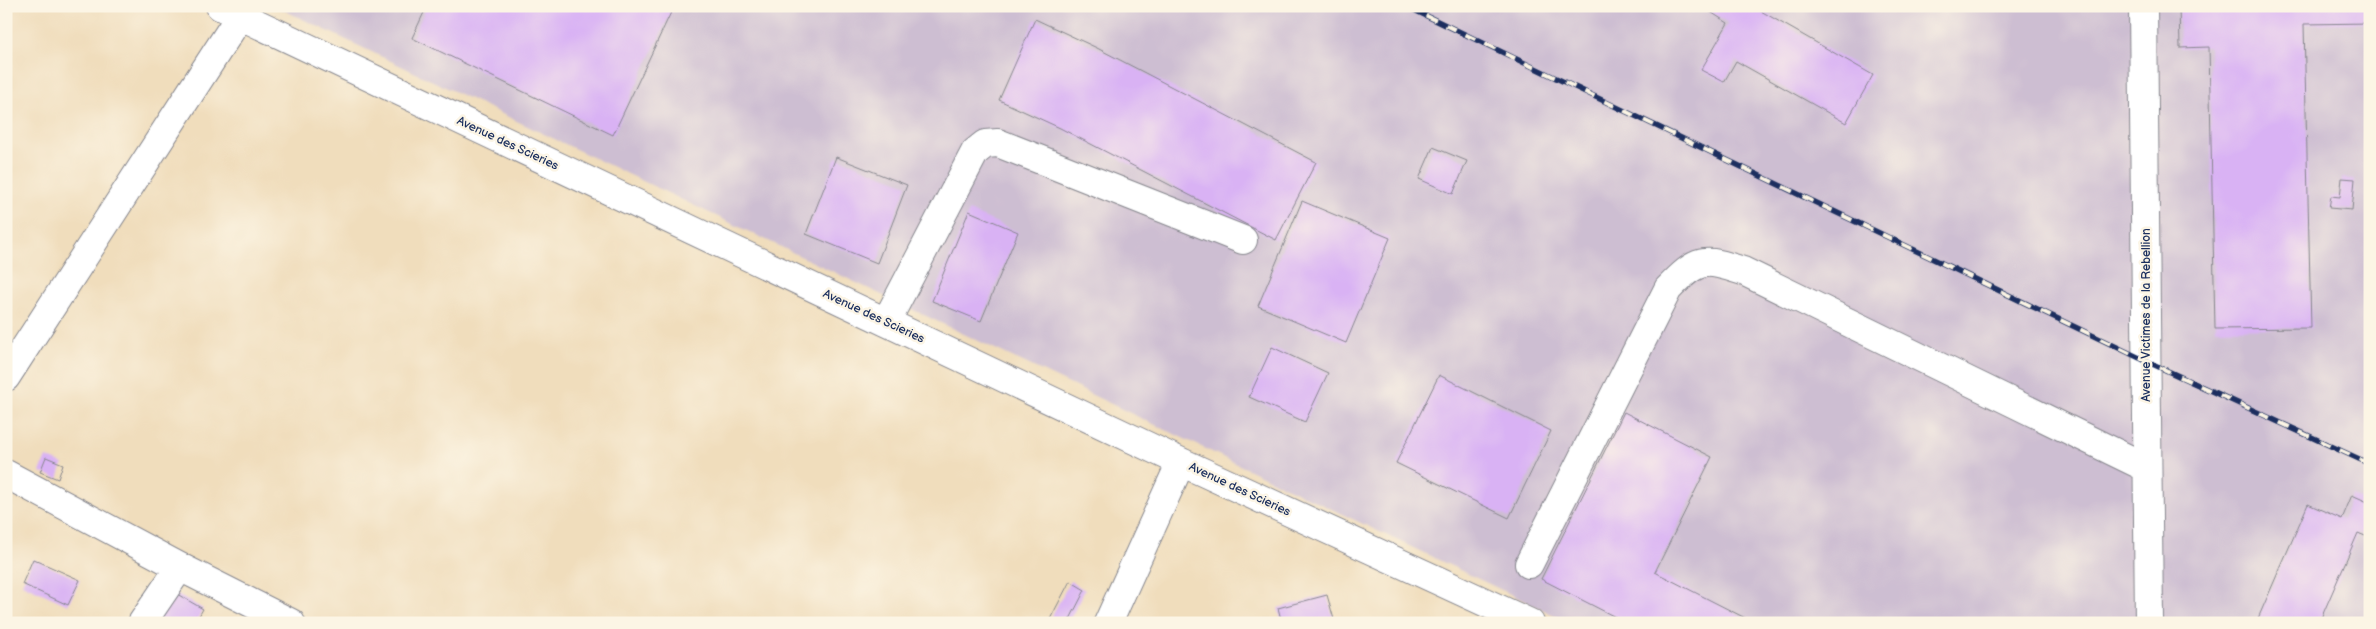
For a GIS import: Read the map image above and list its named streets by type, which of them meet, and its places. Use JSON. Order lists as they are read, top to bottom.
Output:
{
  "streets": {
    "street": ["Avenue des Scieries", "Avenue Victimes de la Rebellion"]
  }
}
